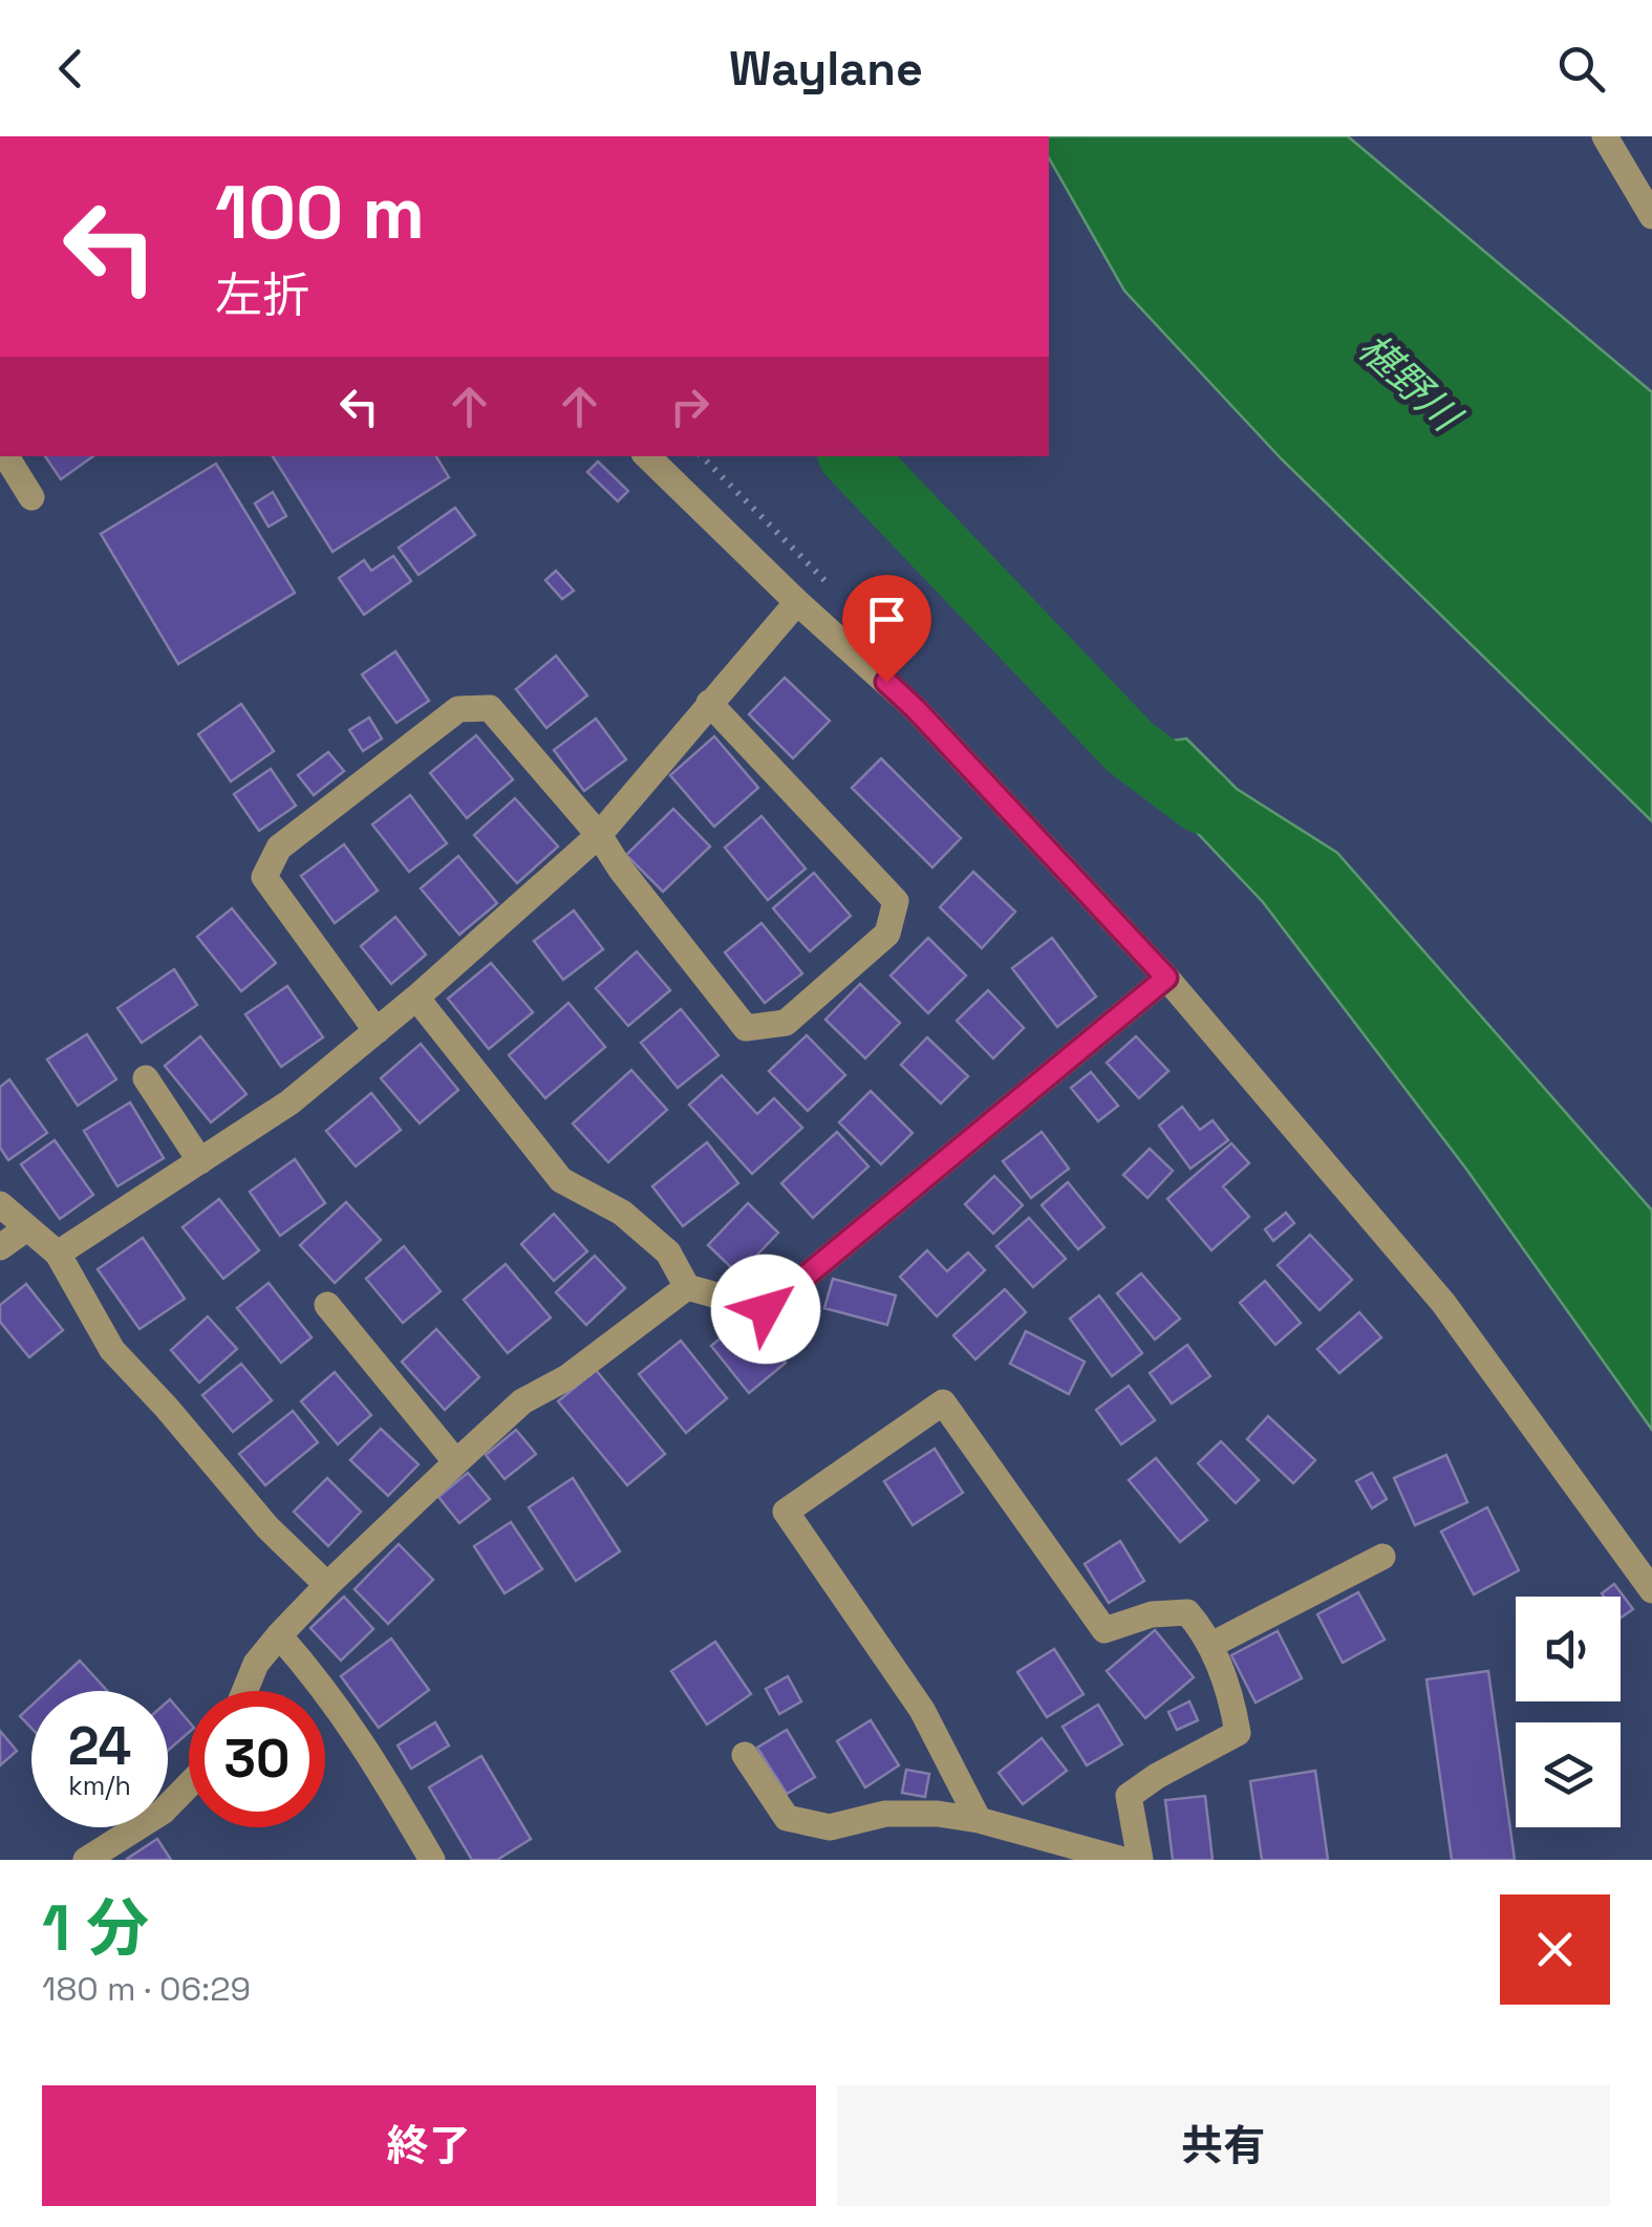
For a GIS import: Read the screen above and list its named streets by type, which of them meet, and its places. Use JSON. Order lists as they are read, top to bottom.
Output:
{
  "water": ["椹野川"],
  "page": {
    "header": "Waylane",
    "turn": ["100 m", "左折"],
    "speed": "24 km/h",
    "limit": "30",
    "heading": ["1 分", "180 m · 06:29"],
    "buttons": ["終了", "共有"]
  }
}
